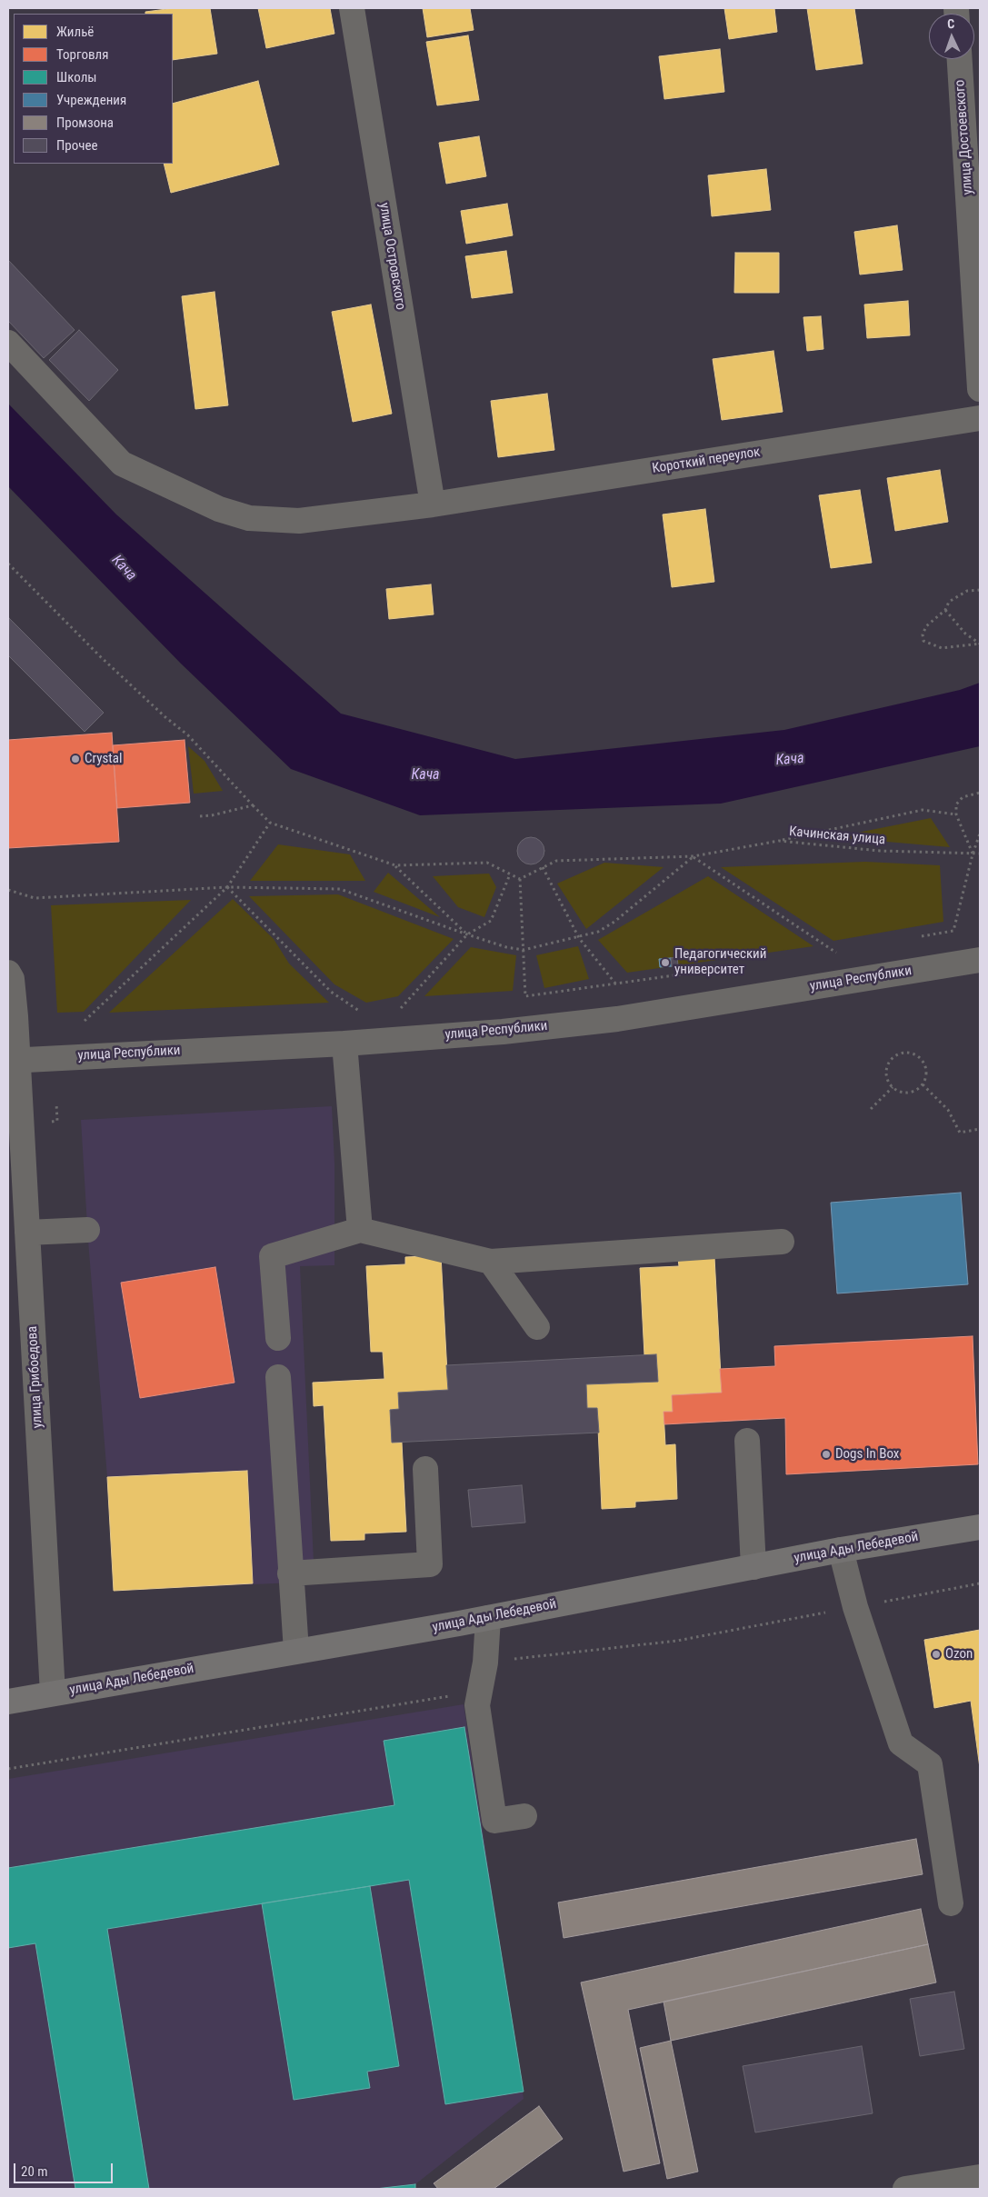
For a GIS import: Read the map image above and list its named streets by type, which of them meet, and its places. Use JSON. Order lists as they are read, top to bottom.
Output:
{
  "streets": {
    "main road": ["улица Ады Лебедевой"],
    "street": [
      "улица Достоевского",
      "улица Островского",
      "Короткий переулок",
      "улица Республики",
      "улица Грибоедова"
    ],
    "path": ["Качинская улица"]
  },
  "crossings": [
    ["улица Островского", "Короткий переулок"],
    ["улица Республики", "улица Грибоедова"],
    ["улица Грибоедова", "улица Ады Лебедевой"]
  ],
  "water": ["Кача"],
  "places": [
    "Crystal",
    "Педагогический университет",
    "Dogs In Box",
    "Ozon"
  ],
  "legend": [
    "Жильё",
    "Торговля",
    "Школы",
    "Учреждения",
    "Промзона",
    "Прочее"
  ],
  "scale_bar": "20 m",
  "north": "top"
}
